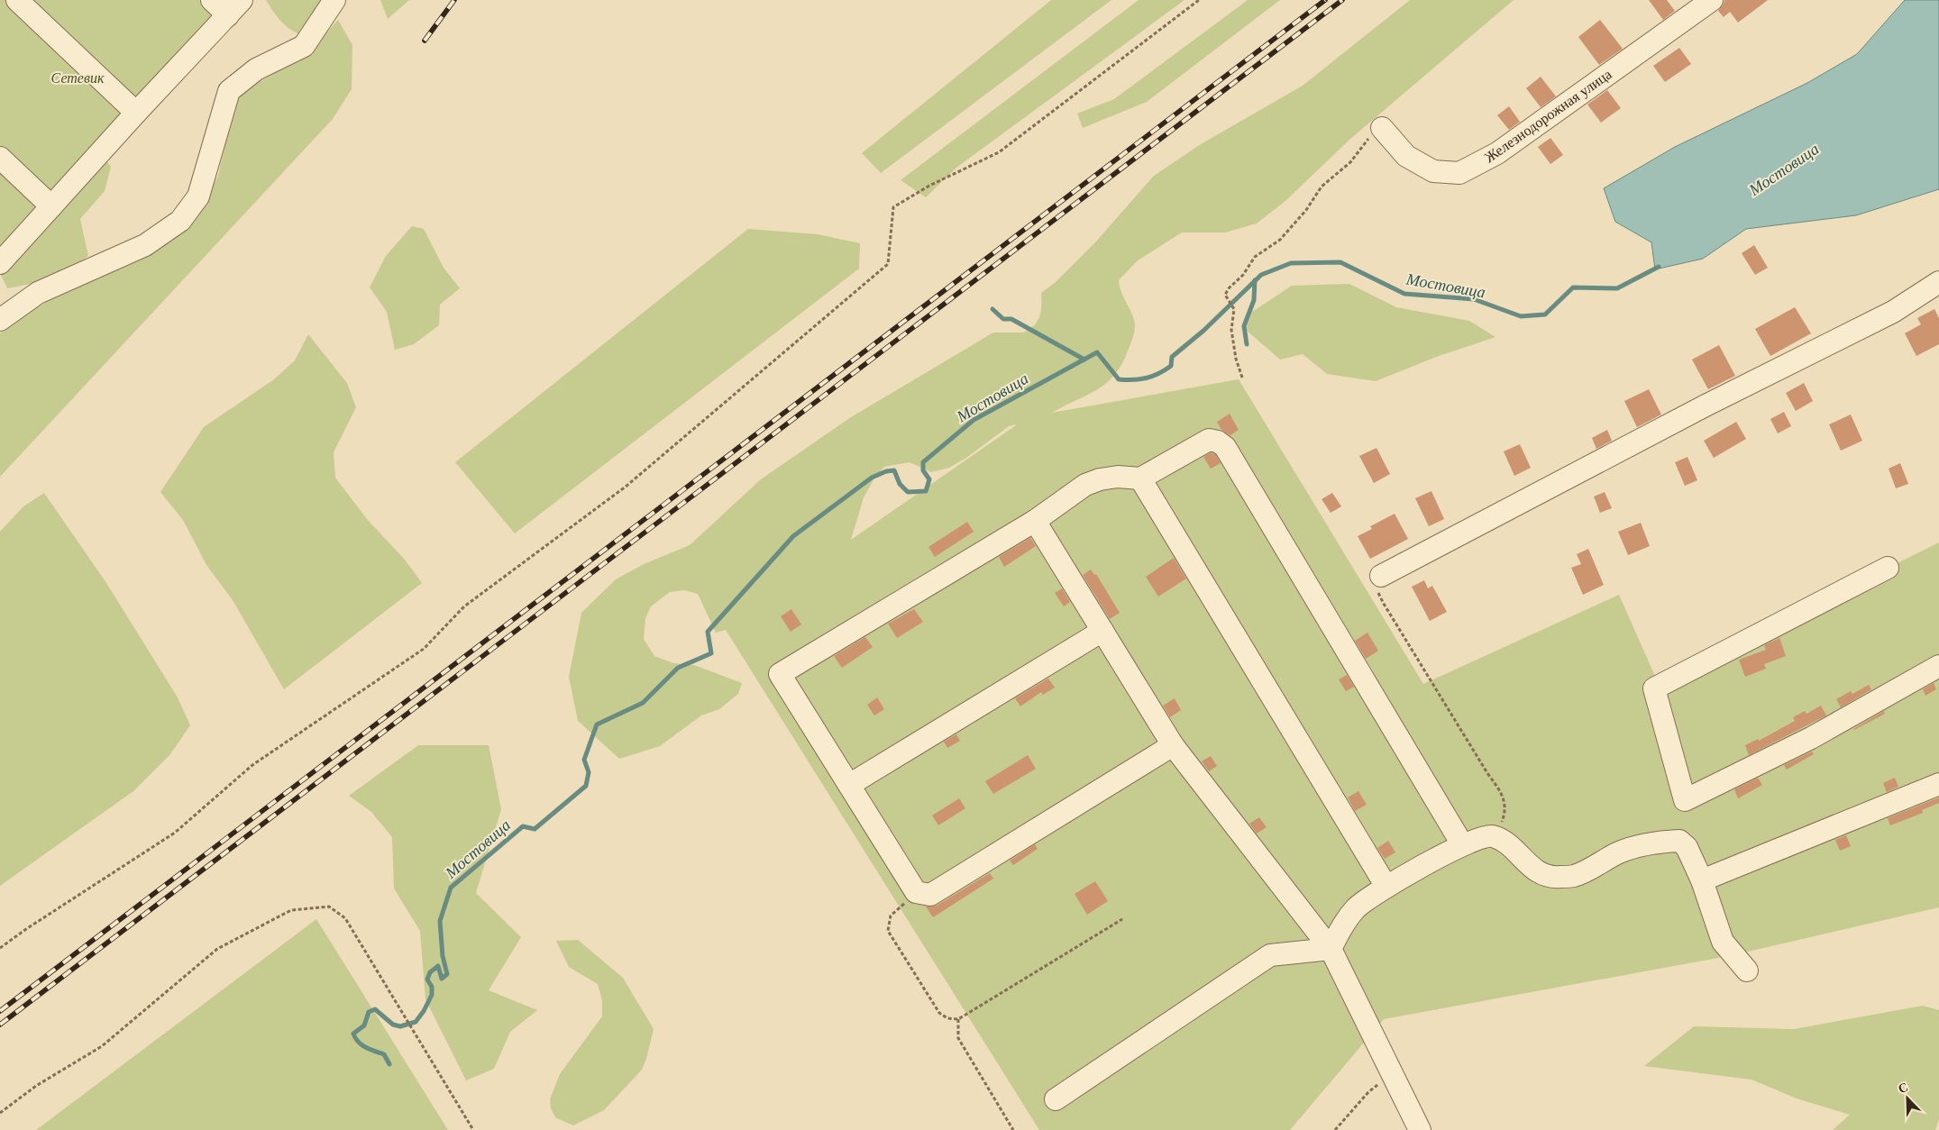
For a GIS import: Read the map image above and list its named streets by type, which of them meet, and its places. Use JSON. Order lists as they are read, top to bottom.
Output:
{
  "streets": {
    "street": ["Железнодорожная улица"]
  },
  "water": ["Мостовица"],
  "parks": ["Сетевик"],
  "north": "top left"
}
